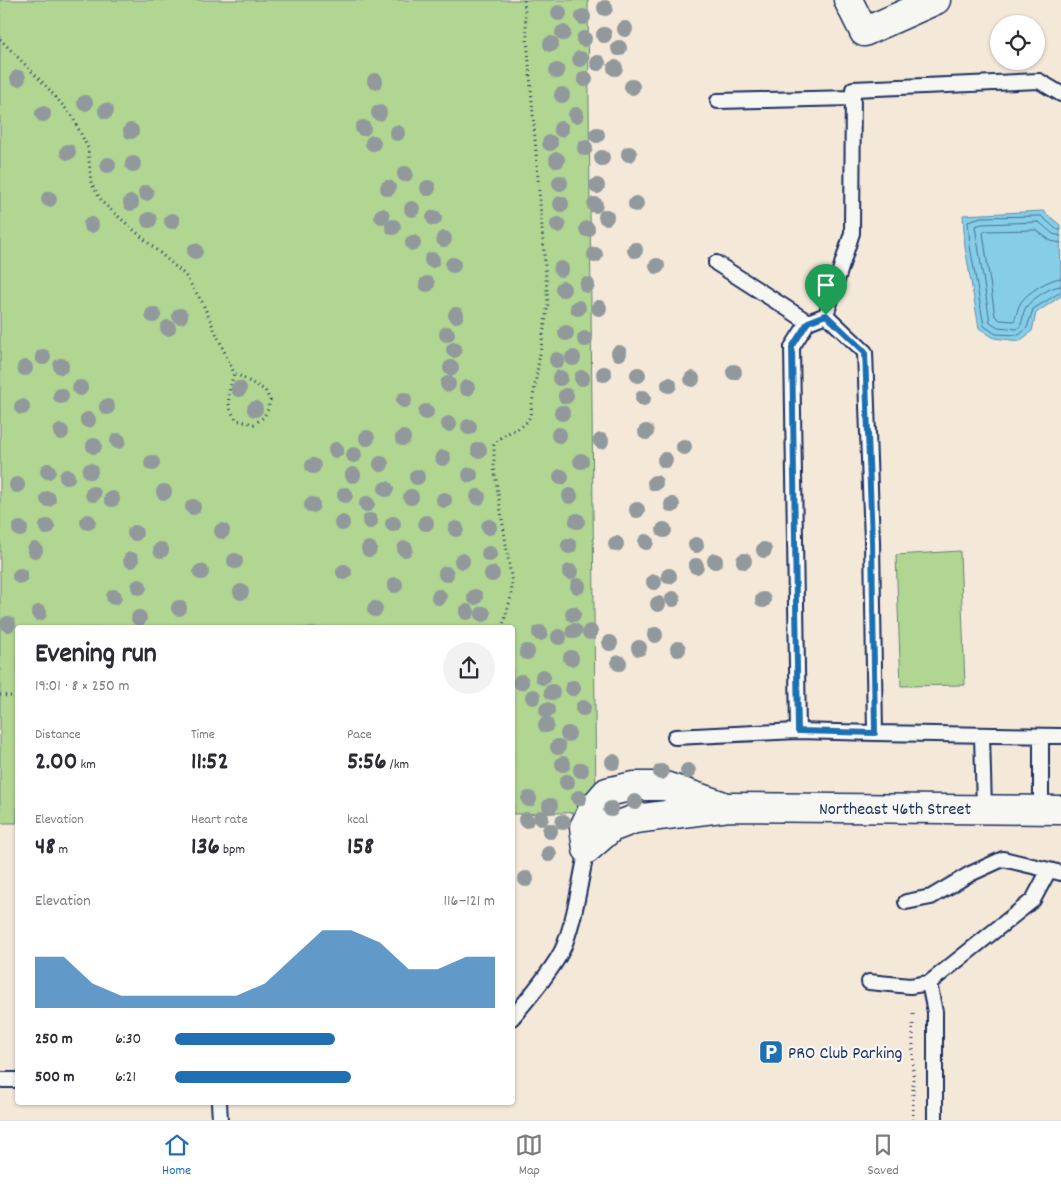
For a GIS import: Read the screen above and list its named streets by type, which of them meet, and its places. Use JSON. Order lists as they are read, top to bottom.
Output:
{
  "streets": {
    "street": ["Northeast 46th Street"]
  },
  "places": {
    "parking": ["PRO Club Parking"]
  },
  "page": {
    "heading": ["Evening run", "19:01 · 8 × 250 m"],
    "stats": [
      ["Distance", "2.00 km"],
      ["Time", "11:52"],
      ["Pace", "5:56 /km"],
      ["Elevation", "48 m"],
      ["Heart rate", "136 bpm"],
      ["kcal", "158"]
    ],
    "chart": ["Elevation", "116–121 m"],
    "list": [
      {
        "name": "250 m",
        "note": "6:30"
      },
      {
        "name": "500 m",
        "note": "6:21"
      }
    ],
    "tabs": ["Home", "Map", "Saved"]
  }
}
